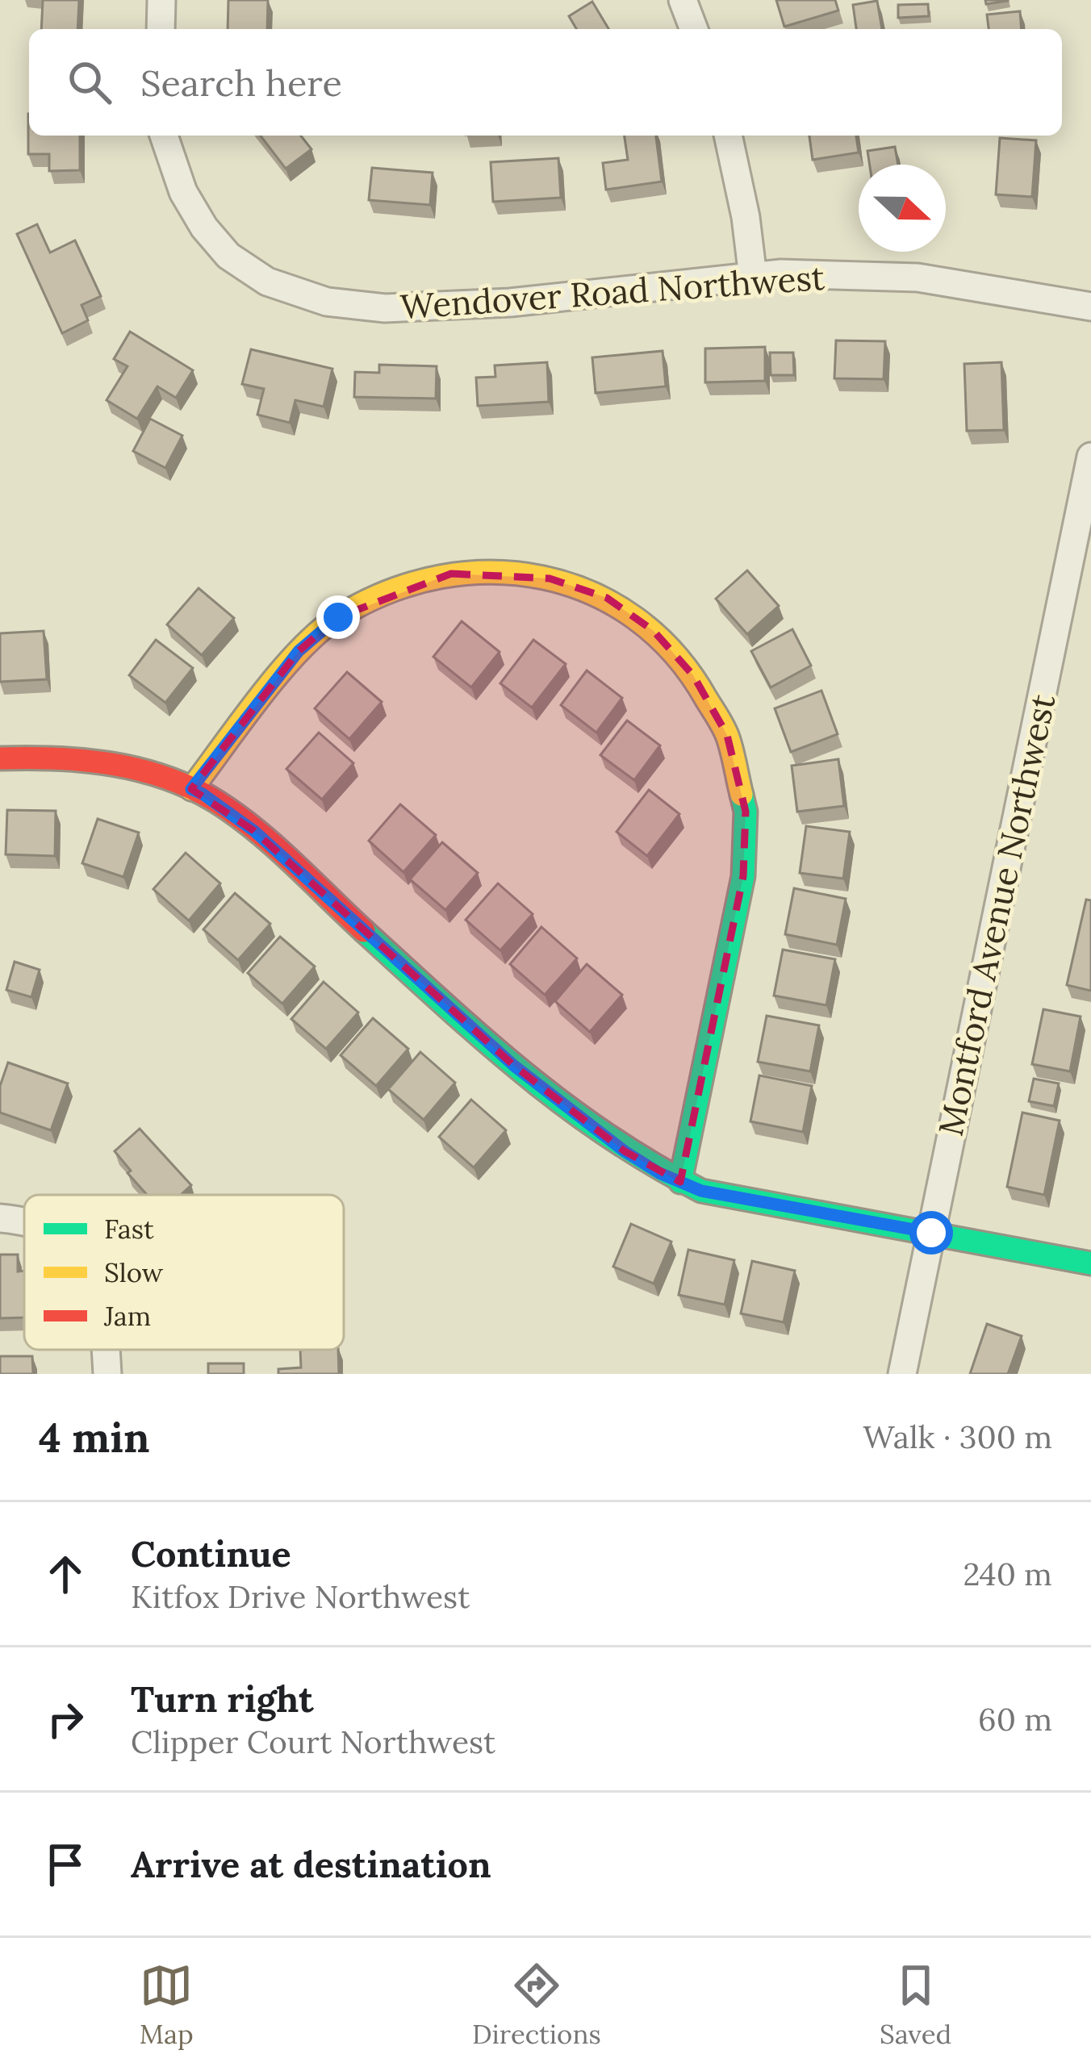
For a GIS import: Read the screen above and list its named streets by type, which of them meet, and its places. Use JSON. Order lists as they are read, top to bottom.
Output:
{
  "streets": {
    "street": ["Wendover Road Northwest", "Montford Avenue Northwest"]
  },
  "legend": ["Fast", "Slow", "Jam"],
  "north": "right",
  "page": {
    "search": "Search here",
    "heading": ["4 min", "Walk · 300 m"],
    "list": [
      ["Continue", "Kitfox Drive Northwest", "240 m"],
      ["Turn right", "Clipper Court Northwest", "60 m"],
      "Arrive at destination"
    ],
    "nav": ["Map", "Directions", "Saved"]
  }
}
